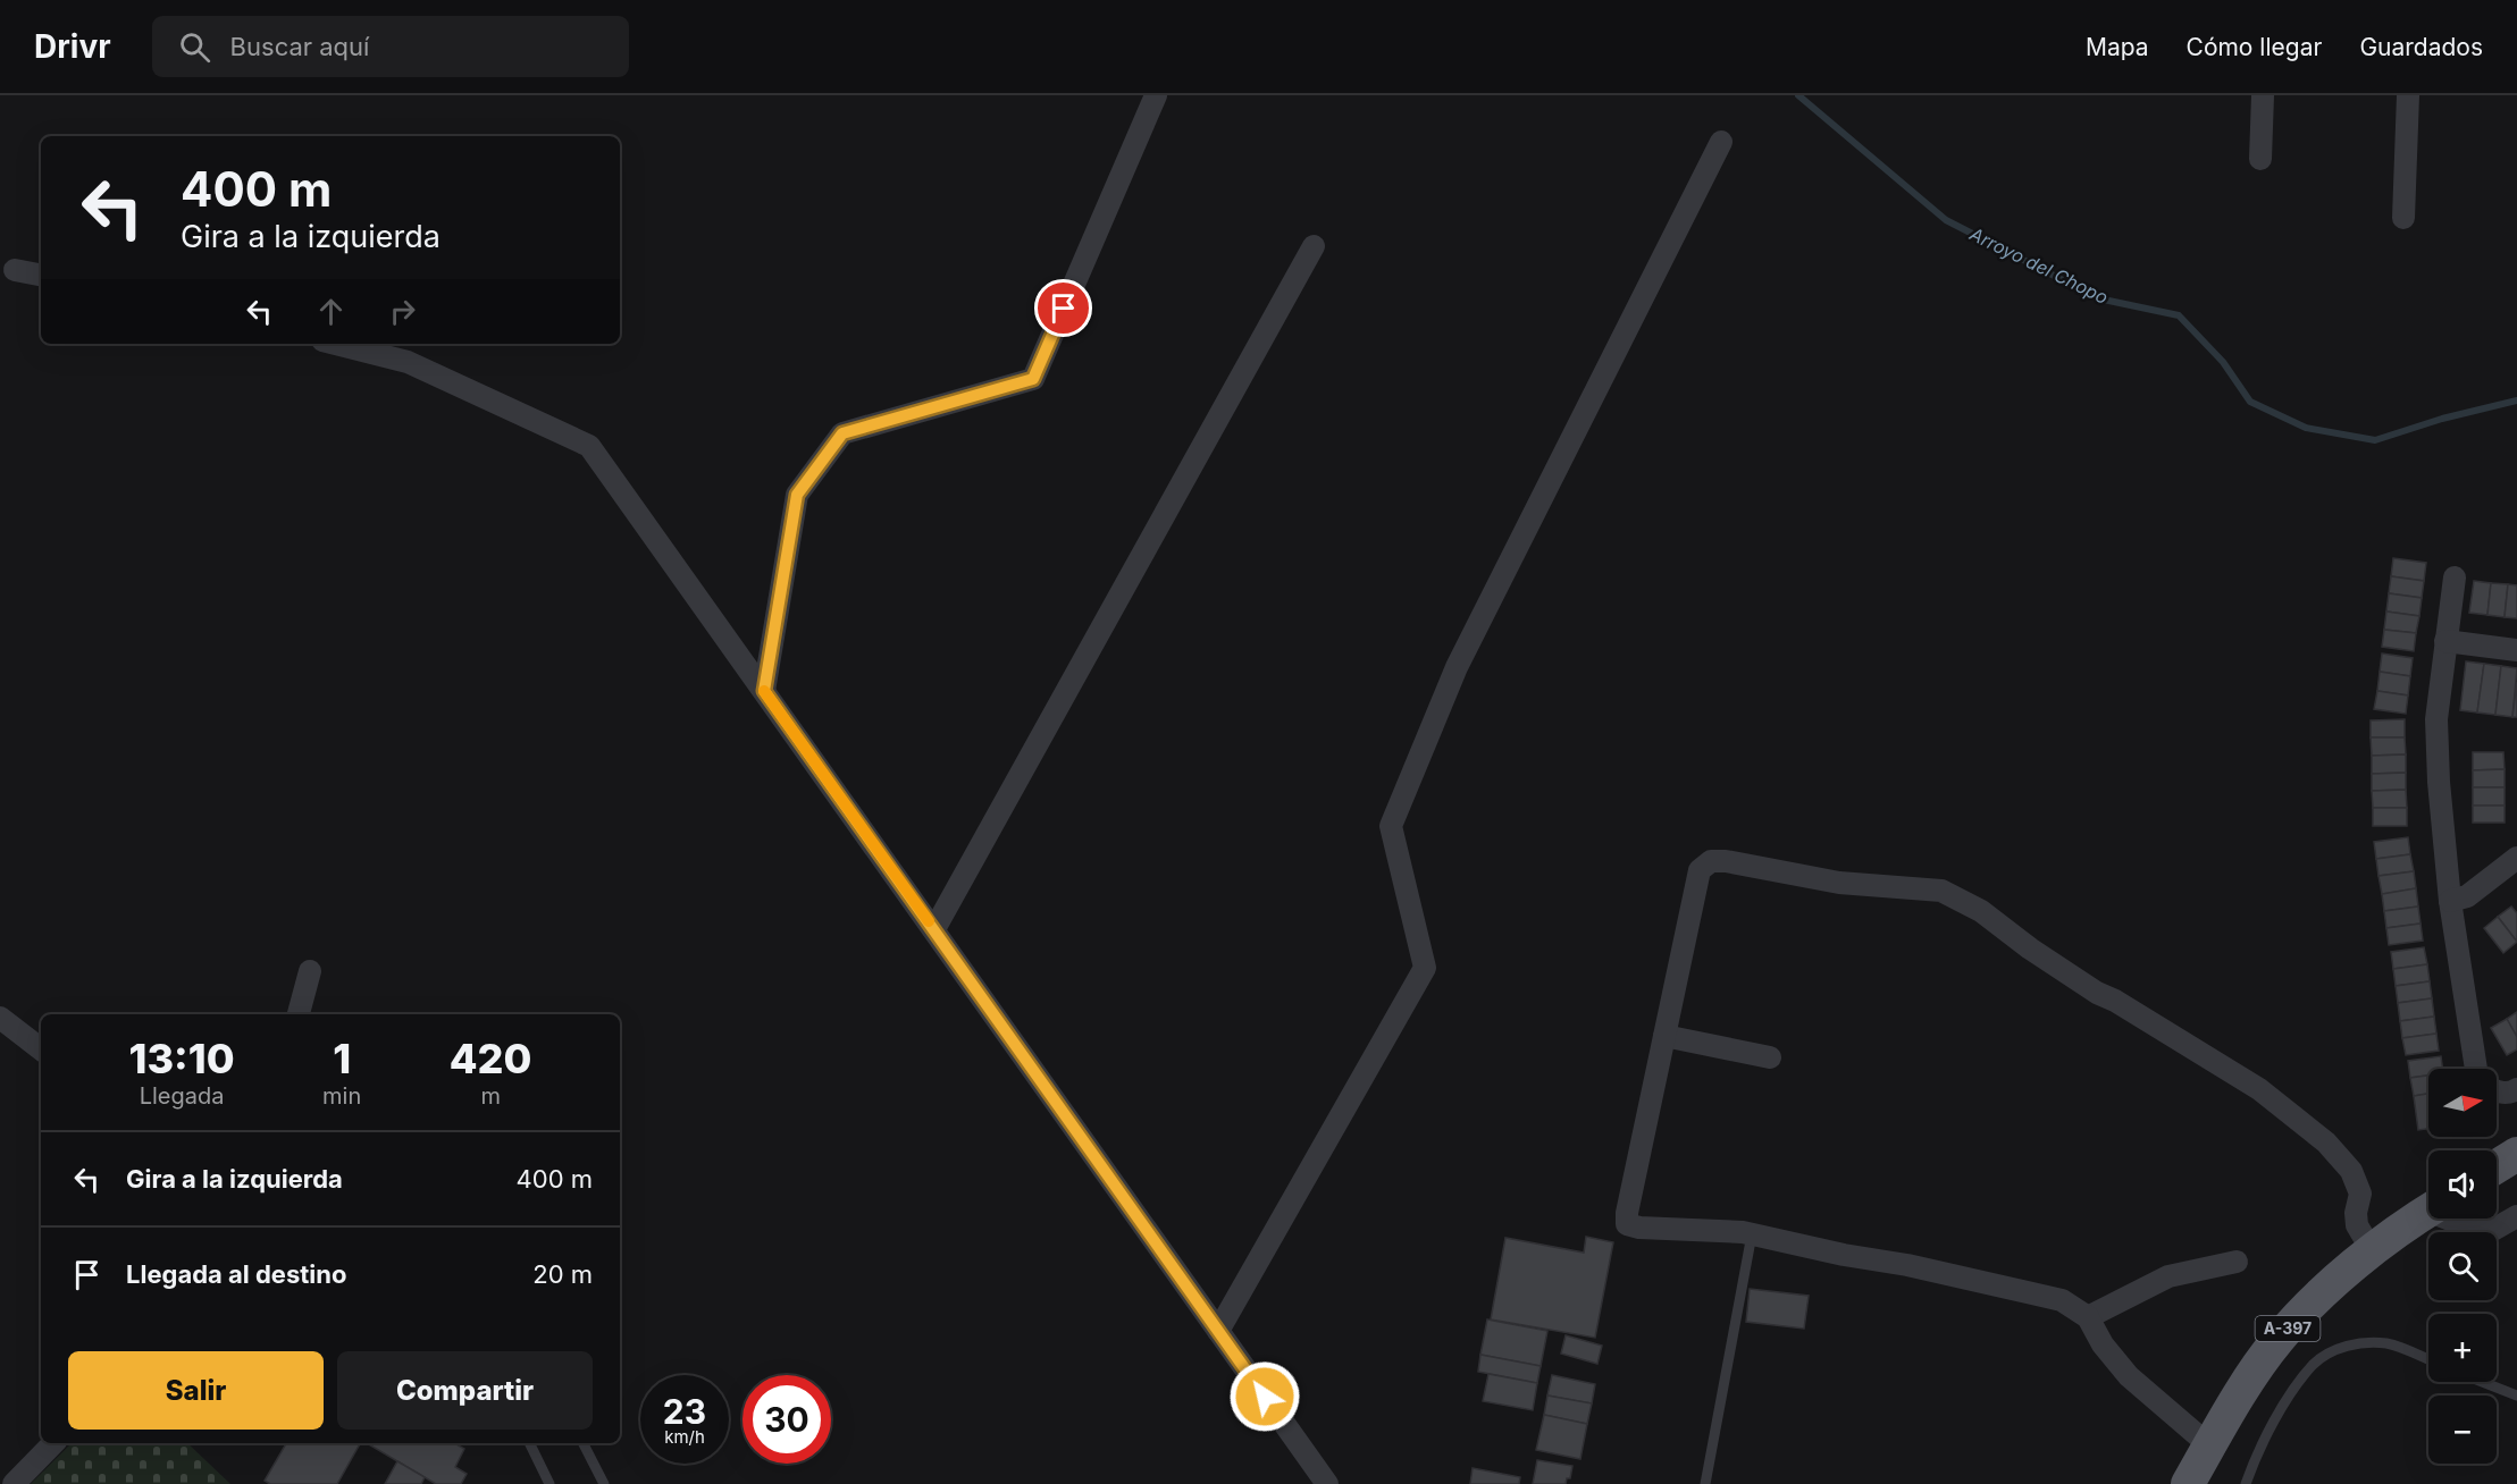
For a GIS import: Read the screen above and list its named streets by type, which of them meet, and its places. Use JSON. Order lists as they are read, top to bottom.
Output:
{
  "streets": {
    "main road": ["A-397"]
  },
  "water": ["Arroyo del Chopo"],
  "north": "right",
  "page": {
    "header": "Drivr",
    "search": "Buscar aquí",
    "nav": ["Mapa", "Cómo llegar", "Guardados"],
    "turn": ["400 m", "Gira a la izquierda"],
    "eta": [
      "13:10",
      "Llegada",
      "1",
      "min",
      "420",
      "m"
    ],
    "map_buttons": ["+", "−"],
    "list": [
      {
        "name": "Gira a la izquierda",
        "value": "400 m"
      },
      {
        "name": "Llegada al destino",
        "value": "20 m"
      }
    ],
    "buttons": ["Salir", "Compartir"],
    "speed": "23 km/h",
    "limit": "30"
  }
}
